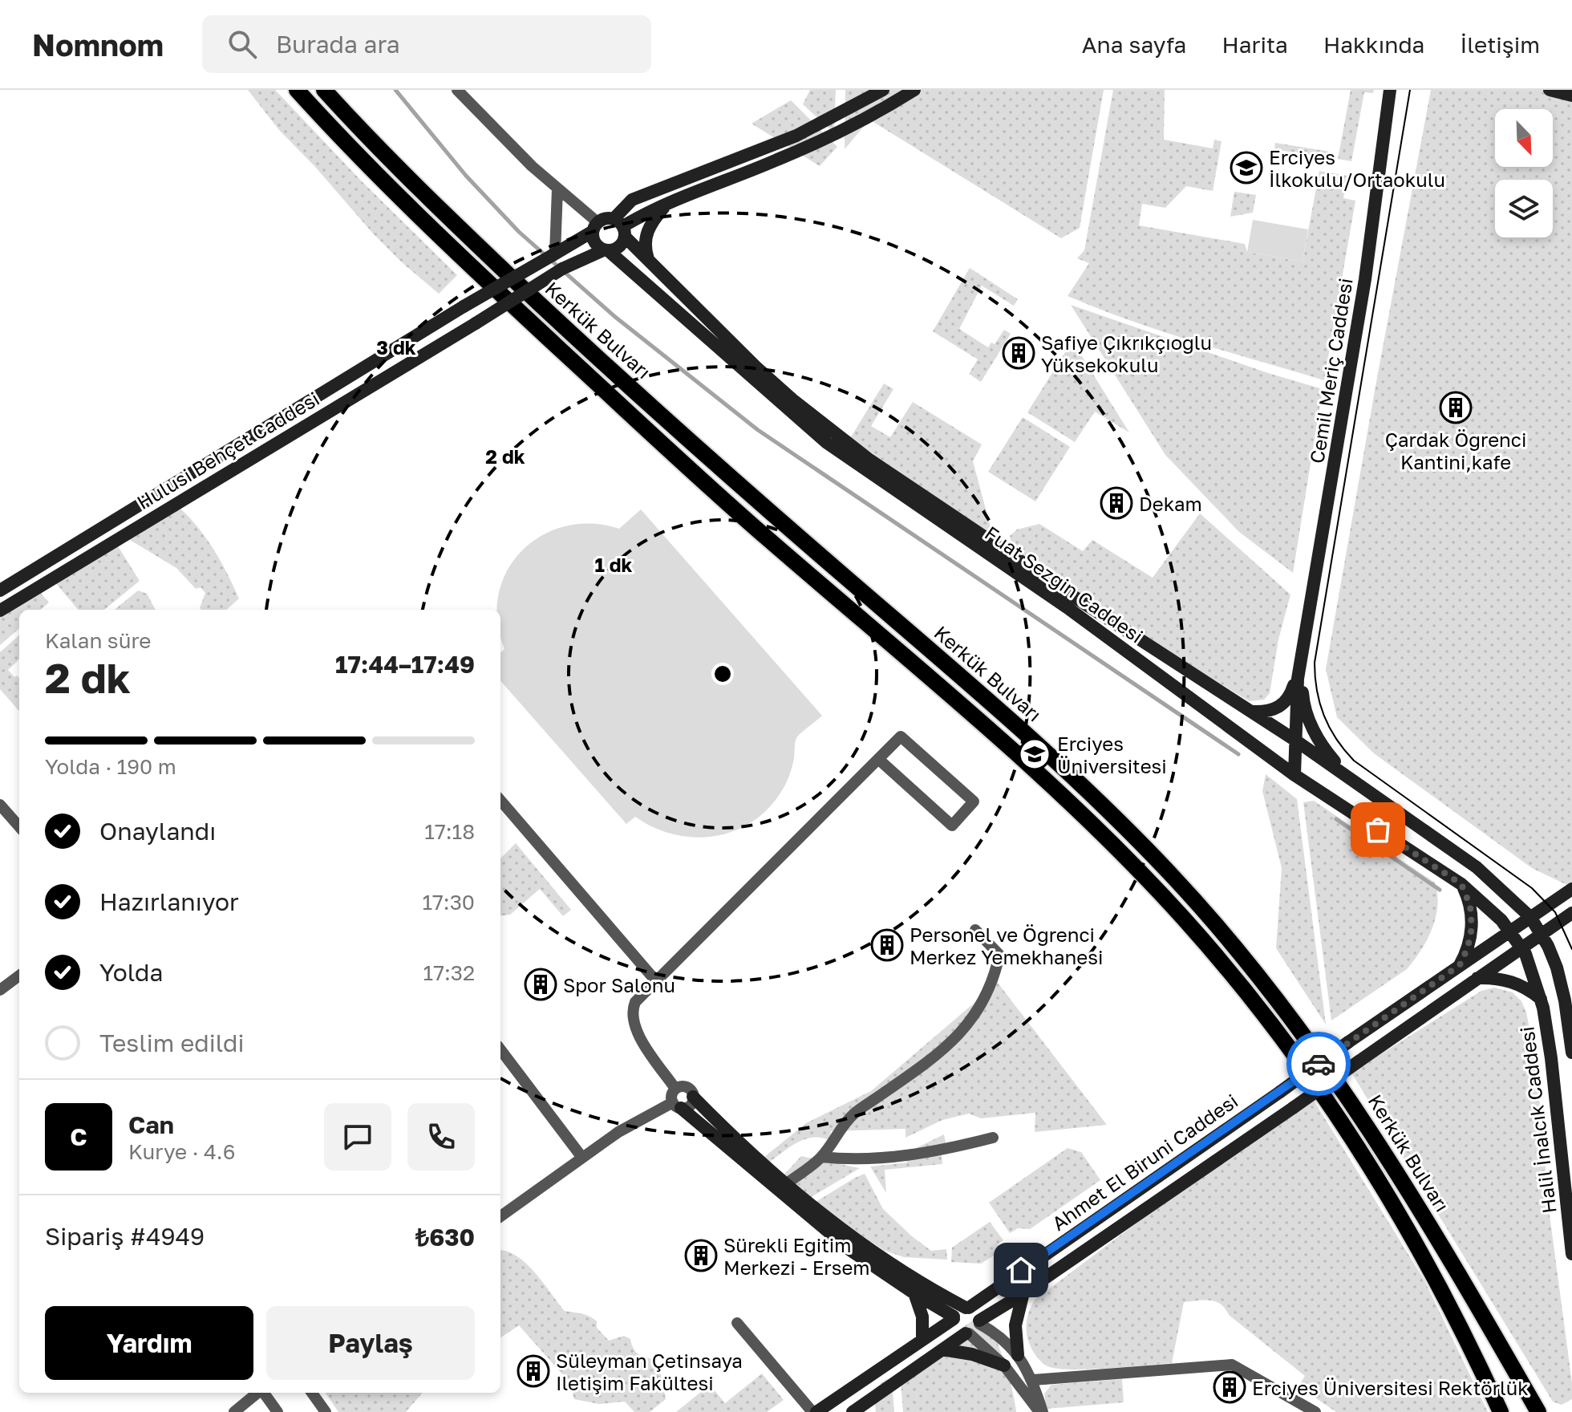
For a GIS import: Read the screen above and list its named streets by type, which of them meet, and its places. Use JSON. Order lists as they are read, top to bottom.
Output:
{
  "streets": {
    "main road": ["Kerkük Bulvarı"],
    "street": [
      "Cemil Meriç Caddesi",
      "Hulusi Behçet Caddesi",
      "Fuat Sezgin Caddesi",
      "Halil İnalcık Caddesi",
      "Ahmet El Biruni Caddesi"
    ]
  },
  "crossings": [
    ["Hulusi Behçet Caddesi", "Fuat Sezgin Caddesi"],
    ["Fuat Sezgin Caddesi", "Halil İnalcık Caddesi"]
  ],
  "places": {
    "school or university": ["Erciyes İlkokulu/Ortaokulu", "Erciyes Üniversitesi"],
    "building": [
      "Safiye Çıkrıkçıoğlu Yüksekokulu",
      "Çardak Öğrenci Kantini,kafe",
      "Dekam",
      "Personel ve Öğrenci Merkez Yemekhanesi",
      "Spor Salonu",
      "Sürekli Eğitim Merkezi - Ersem",
      "Süleyman Çetinsaya Iletişim Fakültesi",
      "Erciyes Üniversitesi Rektörlük"
    ]
  },
  "north": "bottom right",
  "page": {
    "header": "Nomnom",
    "search": "Burada ara",
    "nav": [
      "Ana sayfa",
      "Harita",
      "Hakkında",
      "İletişim"
    ],
    "heading": ["2 dk", "Kalan süre", "17:44–17:49"],
    "panel": [
      "Can",
      "Kurye · 4.6",
      "Sipariş #4949",
      "₺630"
    ],
    "bar": "Yolda · 190 m",
    "list": [
      ["Onaylandı", "17:18"],
      ["Hazırlanıyor", "17:30"],
      ["Yolda", "17:32"],
      "Teslim edildi"
    ],
    "round": "C",
    "buttons": ["Yardım", "Paylaş"]
  },
  "rings": ["3 dk", "2 dk", "1 dk"]
}
